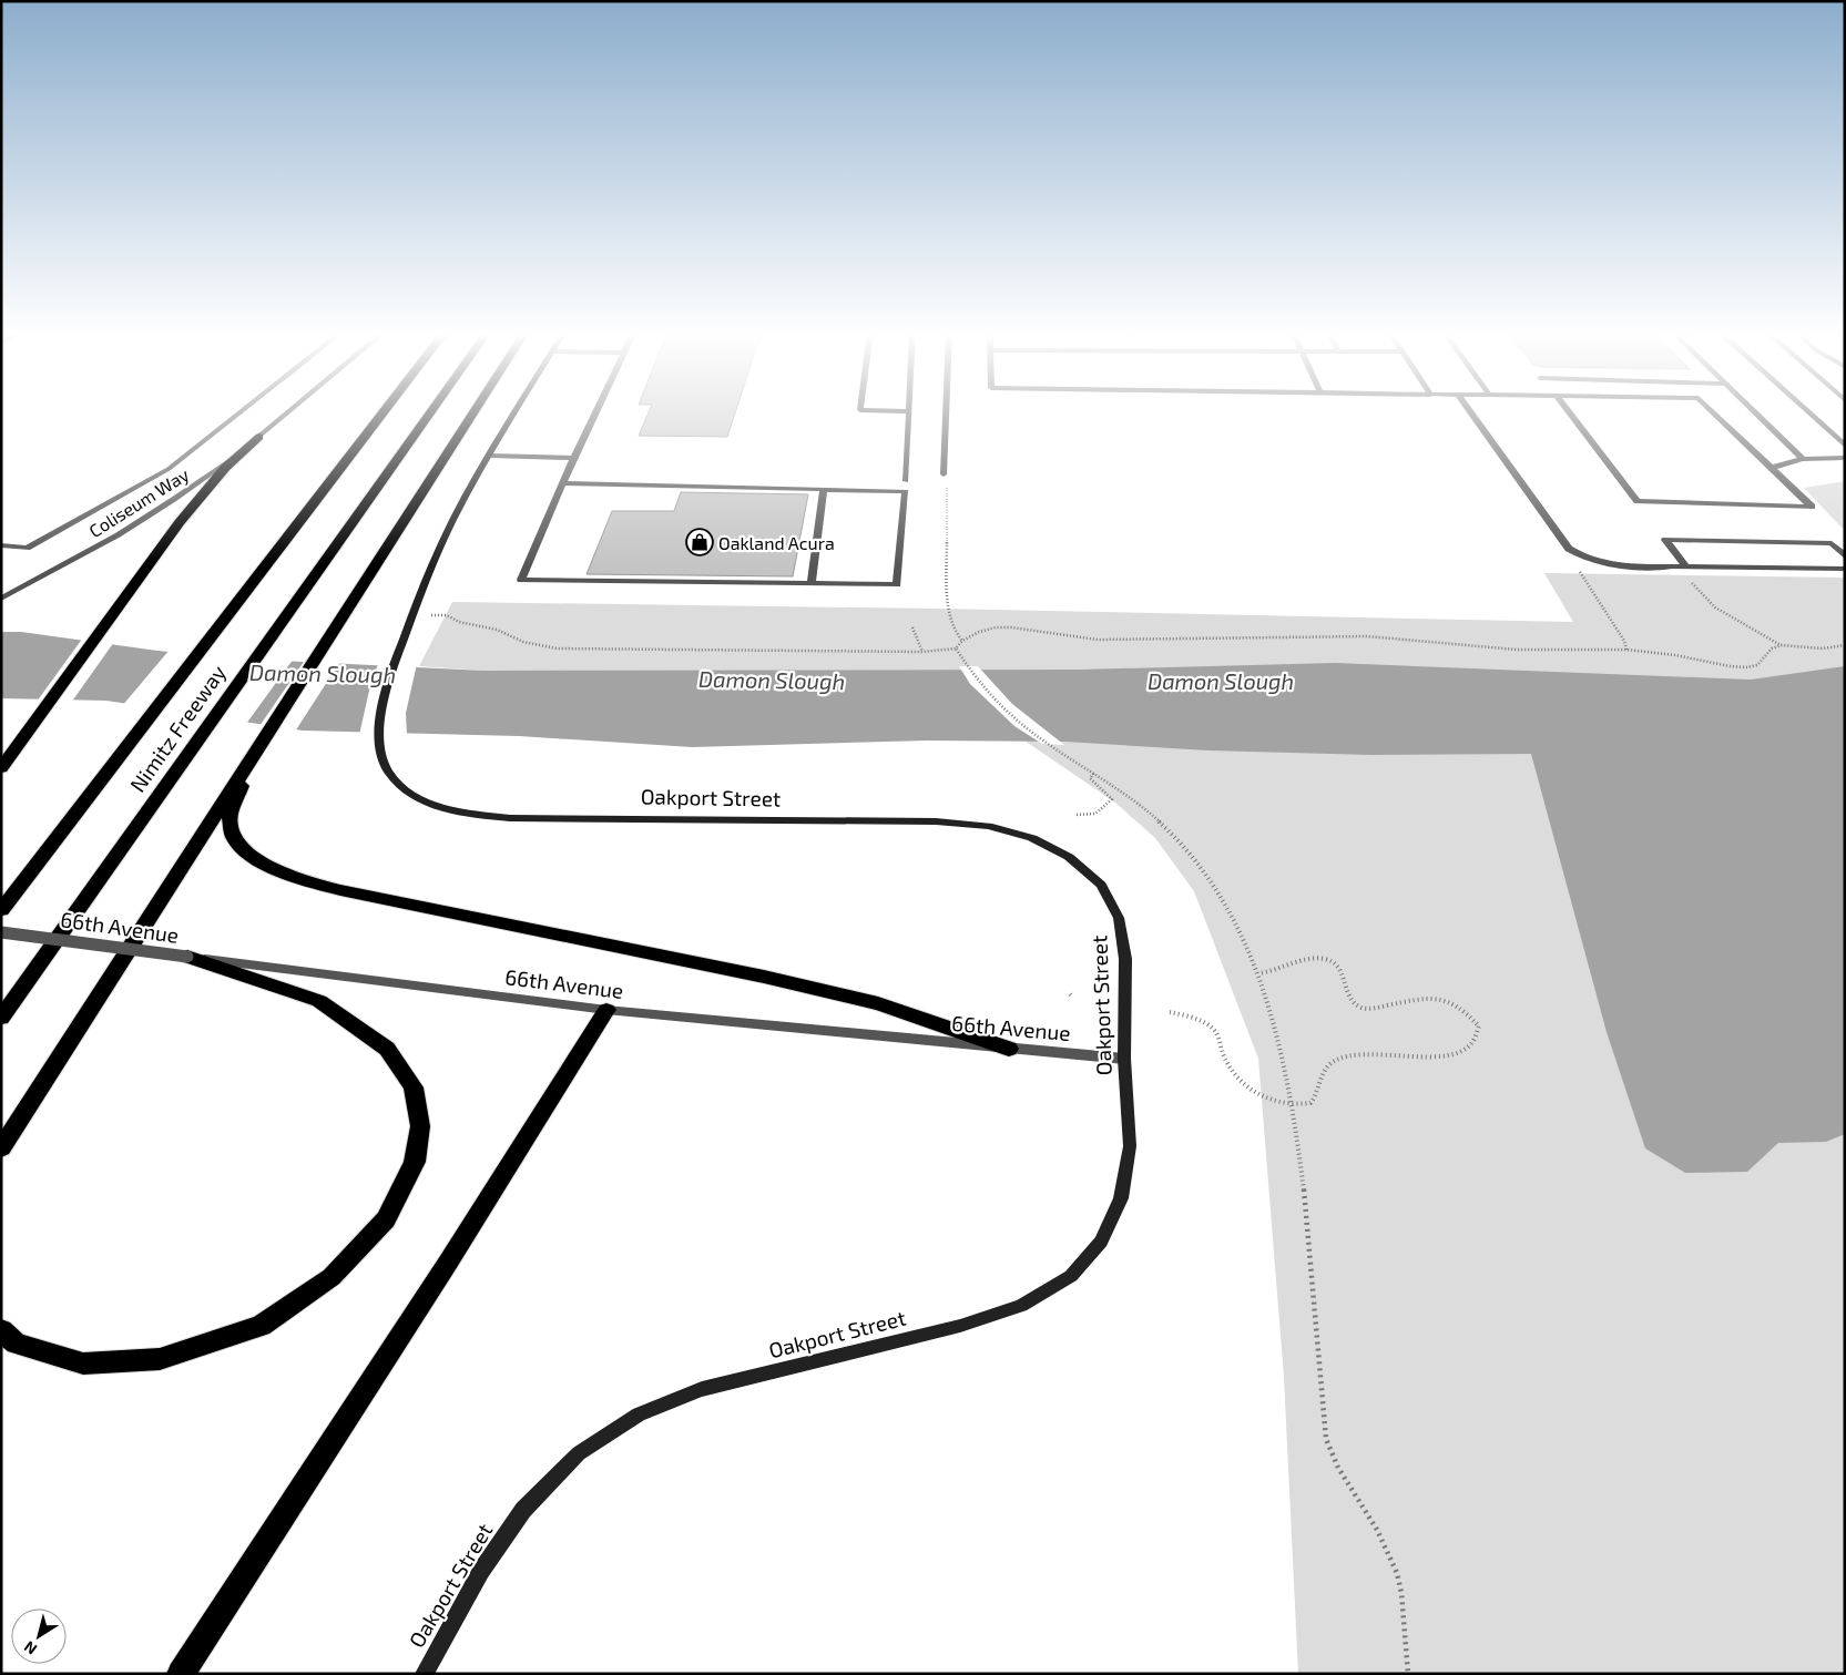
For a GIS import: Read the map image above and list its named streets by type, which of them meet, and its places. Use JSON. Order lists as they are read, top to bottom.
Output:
{
  "streets": {
    "highway": ["Nimitz Freeway"],
    "main road": ["Oakport Street"],
    "street": ["Coliseum Way", "66th Avenue"]
  },
  "crossings": [
    ["Oakport Street", "66th Avenue"]
  ],
  "water": ["Damon Slough"],
  "places": {
    "shop": ["Oakland Acura"]
  },
  "north": "bottom left"
}
